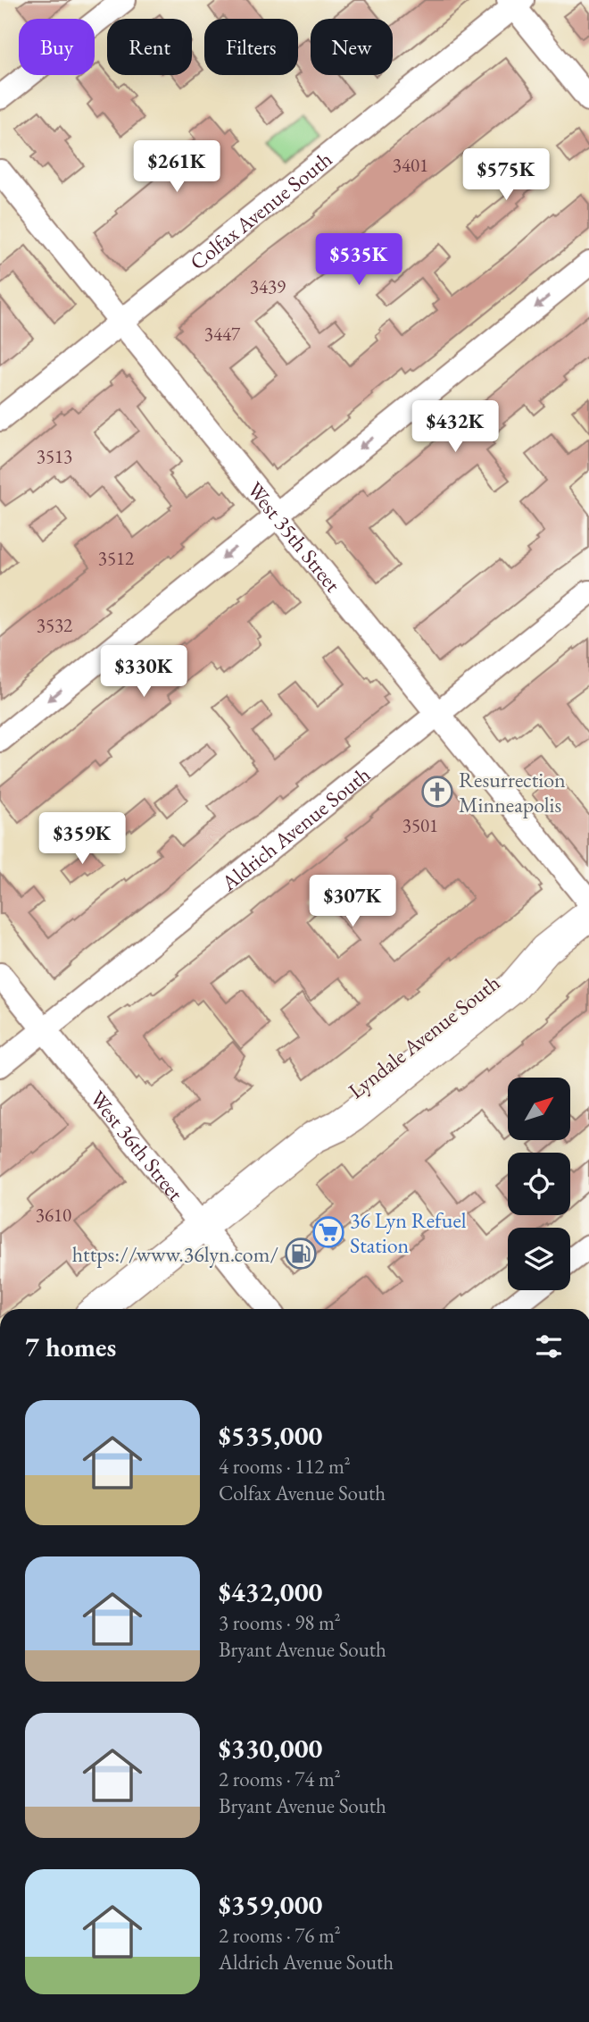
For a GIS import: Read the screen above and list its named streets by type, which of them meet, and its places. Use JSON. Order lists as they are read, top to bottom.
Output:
{
  "streets": {
    "main road": ["Lyndale Avenue South"],
    "street": [
      "Colfax Avenue South",
      "West 35th Street",
      "Aldrich Avenue South",
      "West 36th Street"
    ]
  },
  "crossings": [
    ["Colfax Avenue South", "West 35th Street"],
    ["West 35th Street", "Aldrich Avenue South"],
    ["Aldrich Avenue South", "West 36th Street"],
    ["Lyndale Avenue South", "West 36th Street"]
  ],
  "places": {
    "church": ["Resurrection Minneapolis"],
    "supermarket": ["36 Lyn Refuel Station"],
    "fuel station": ["https://www.36lyn.com/"]
  },
  "house_numbers": [
    "3401",
    "3439",
    "3447",
    "3513",
    "3512",
    "3532",
    "3501",
    "3610"
  ],
  "north": "top right",
  "page": {
    "chip": [
      "Buy",
      "Rent",
      "Filters",
      "New"
    ],
    "price": [
      "$261K",
      "$575K",
      "$535K",
      "$432K",
      "$330K",
      "$359K",
      "$307K"
    ],
    "heading": "7 homes",
    "list": [
      {
        "name": "$535,000",
        "note": "4 rooms · 112 m² · Colfax Avenue South"
      },
      {
        "name": "$432,000",
        "note": "3 rooms · 98 m² · Bryant Avenue South"
      },
      {
        "name": "$330,000",
        "note": "2 rooms · 74 m² · Bryant Avenue South"
      },
      {
        "name": "$359,000",
        "note": "2 rooms · 76 m² · Aldrich Avenue South"
      }
    ]
  }
}
